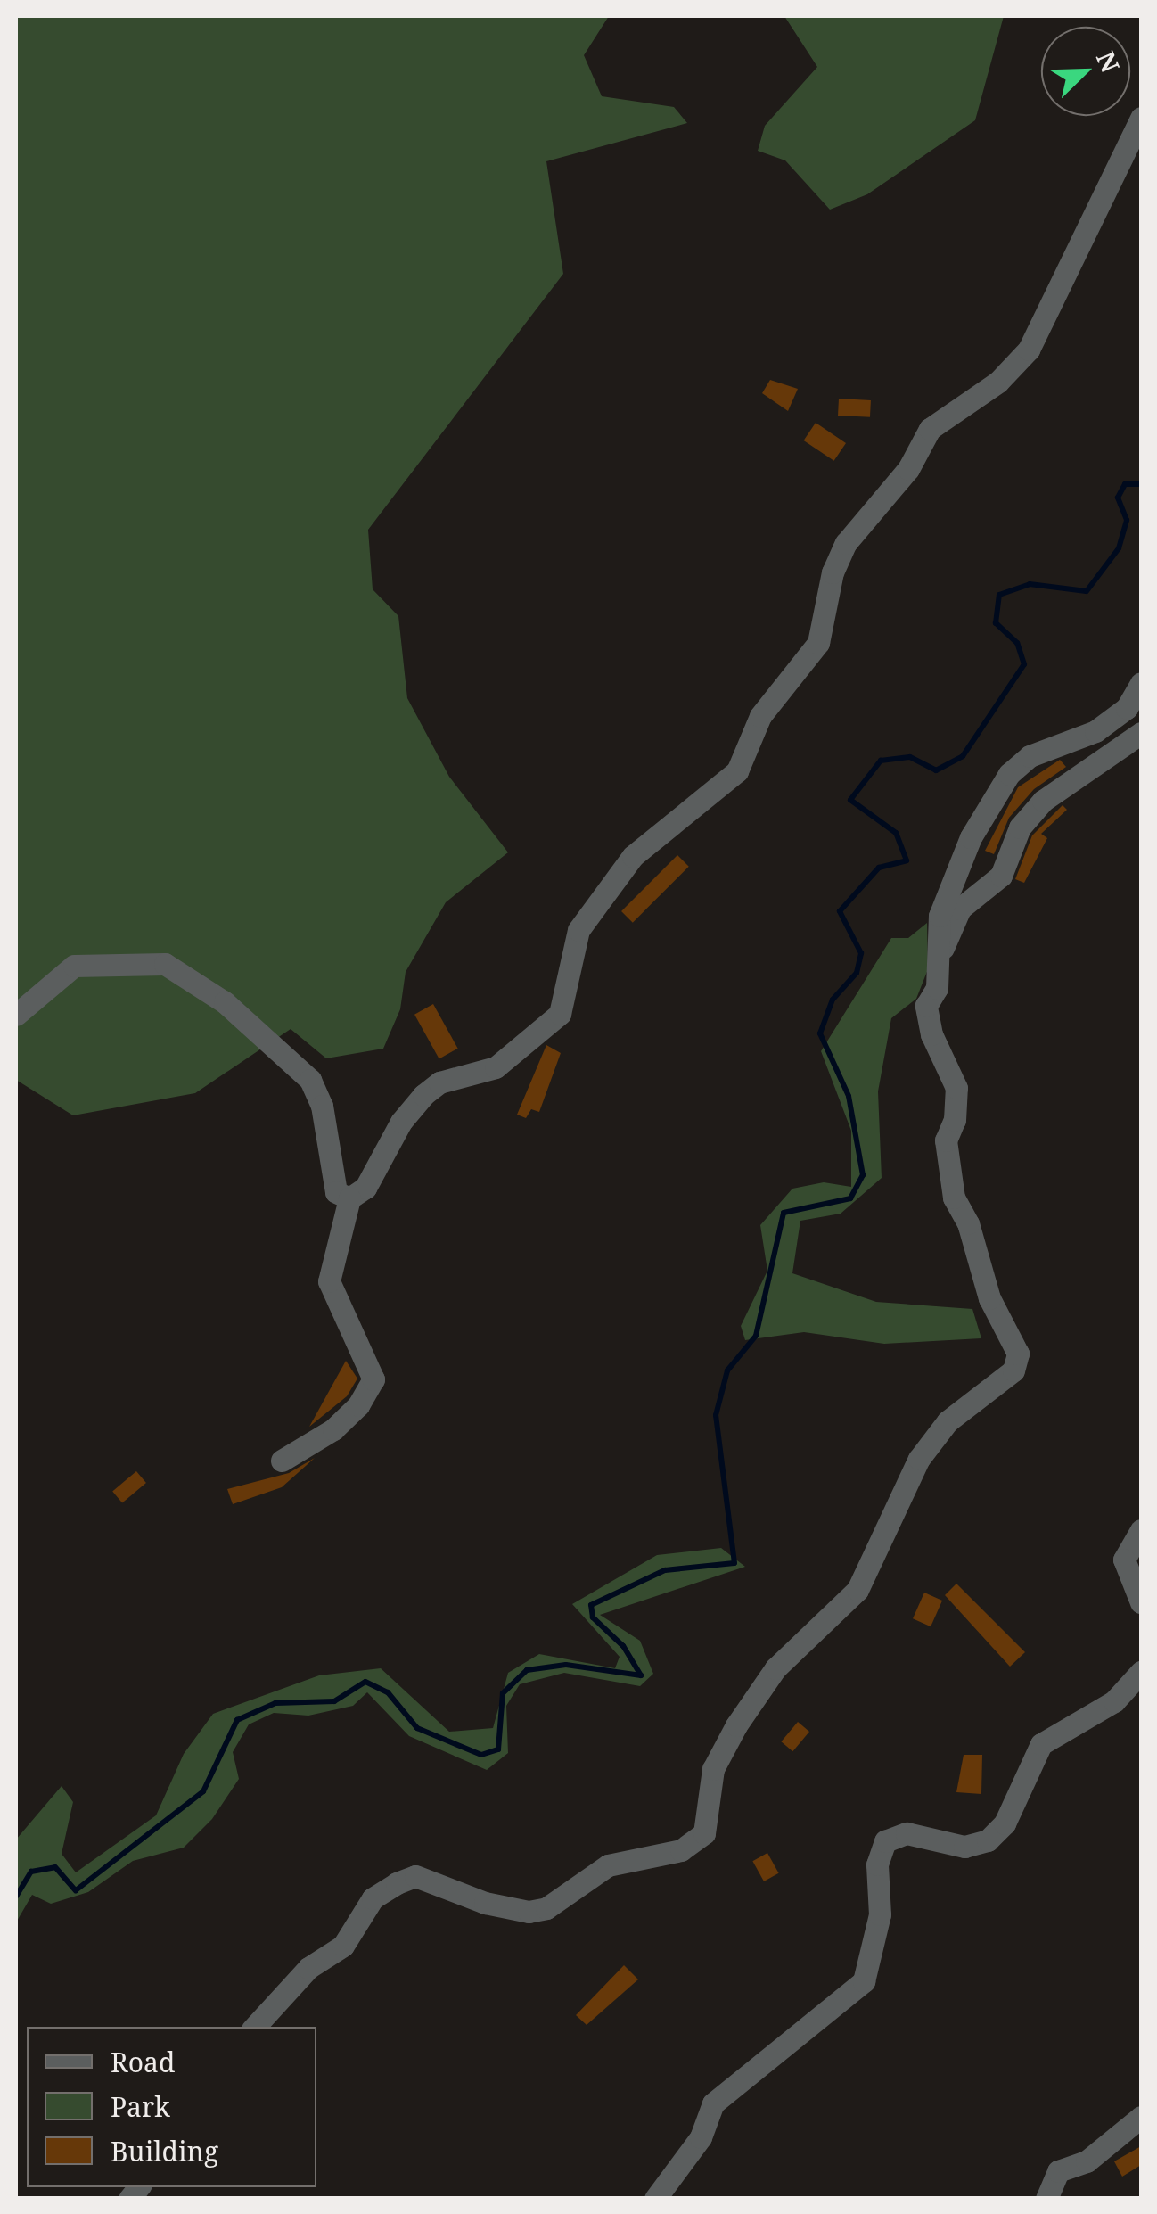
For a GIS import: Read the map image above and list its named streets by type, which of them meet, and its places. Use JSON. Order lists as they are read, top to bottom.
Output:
{
  "legend": ["Road", "Park", "Building"],
  "north": "top right"
}
